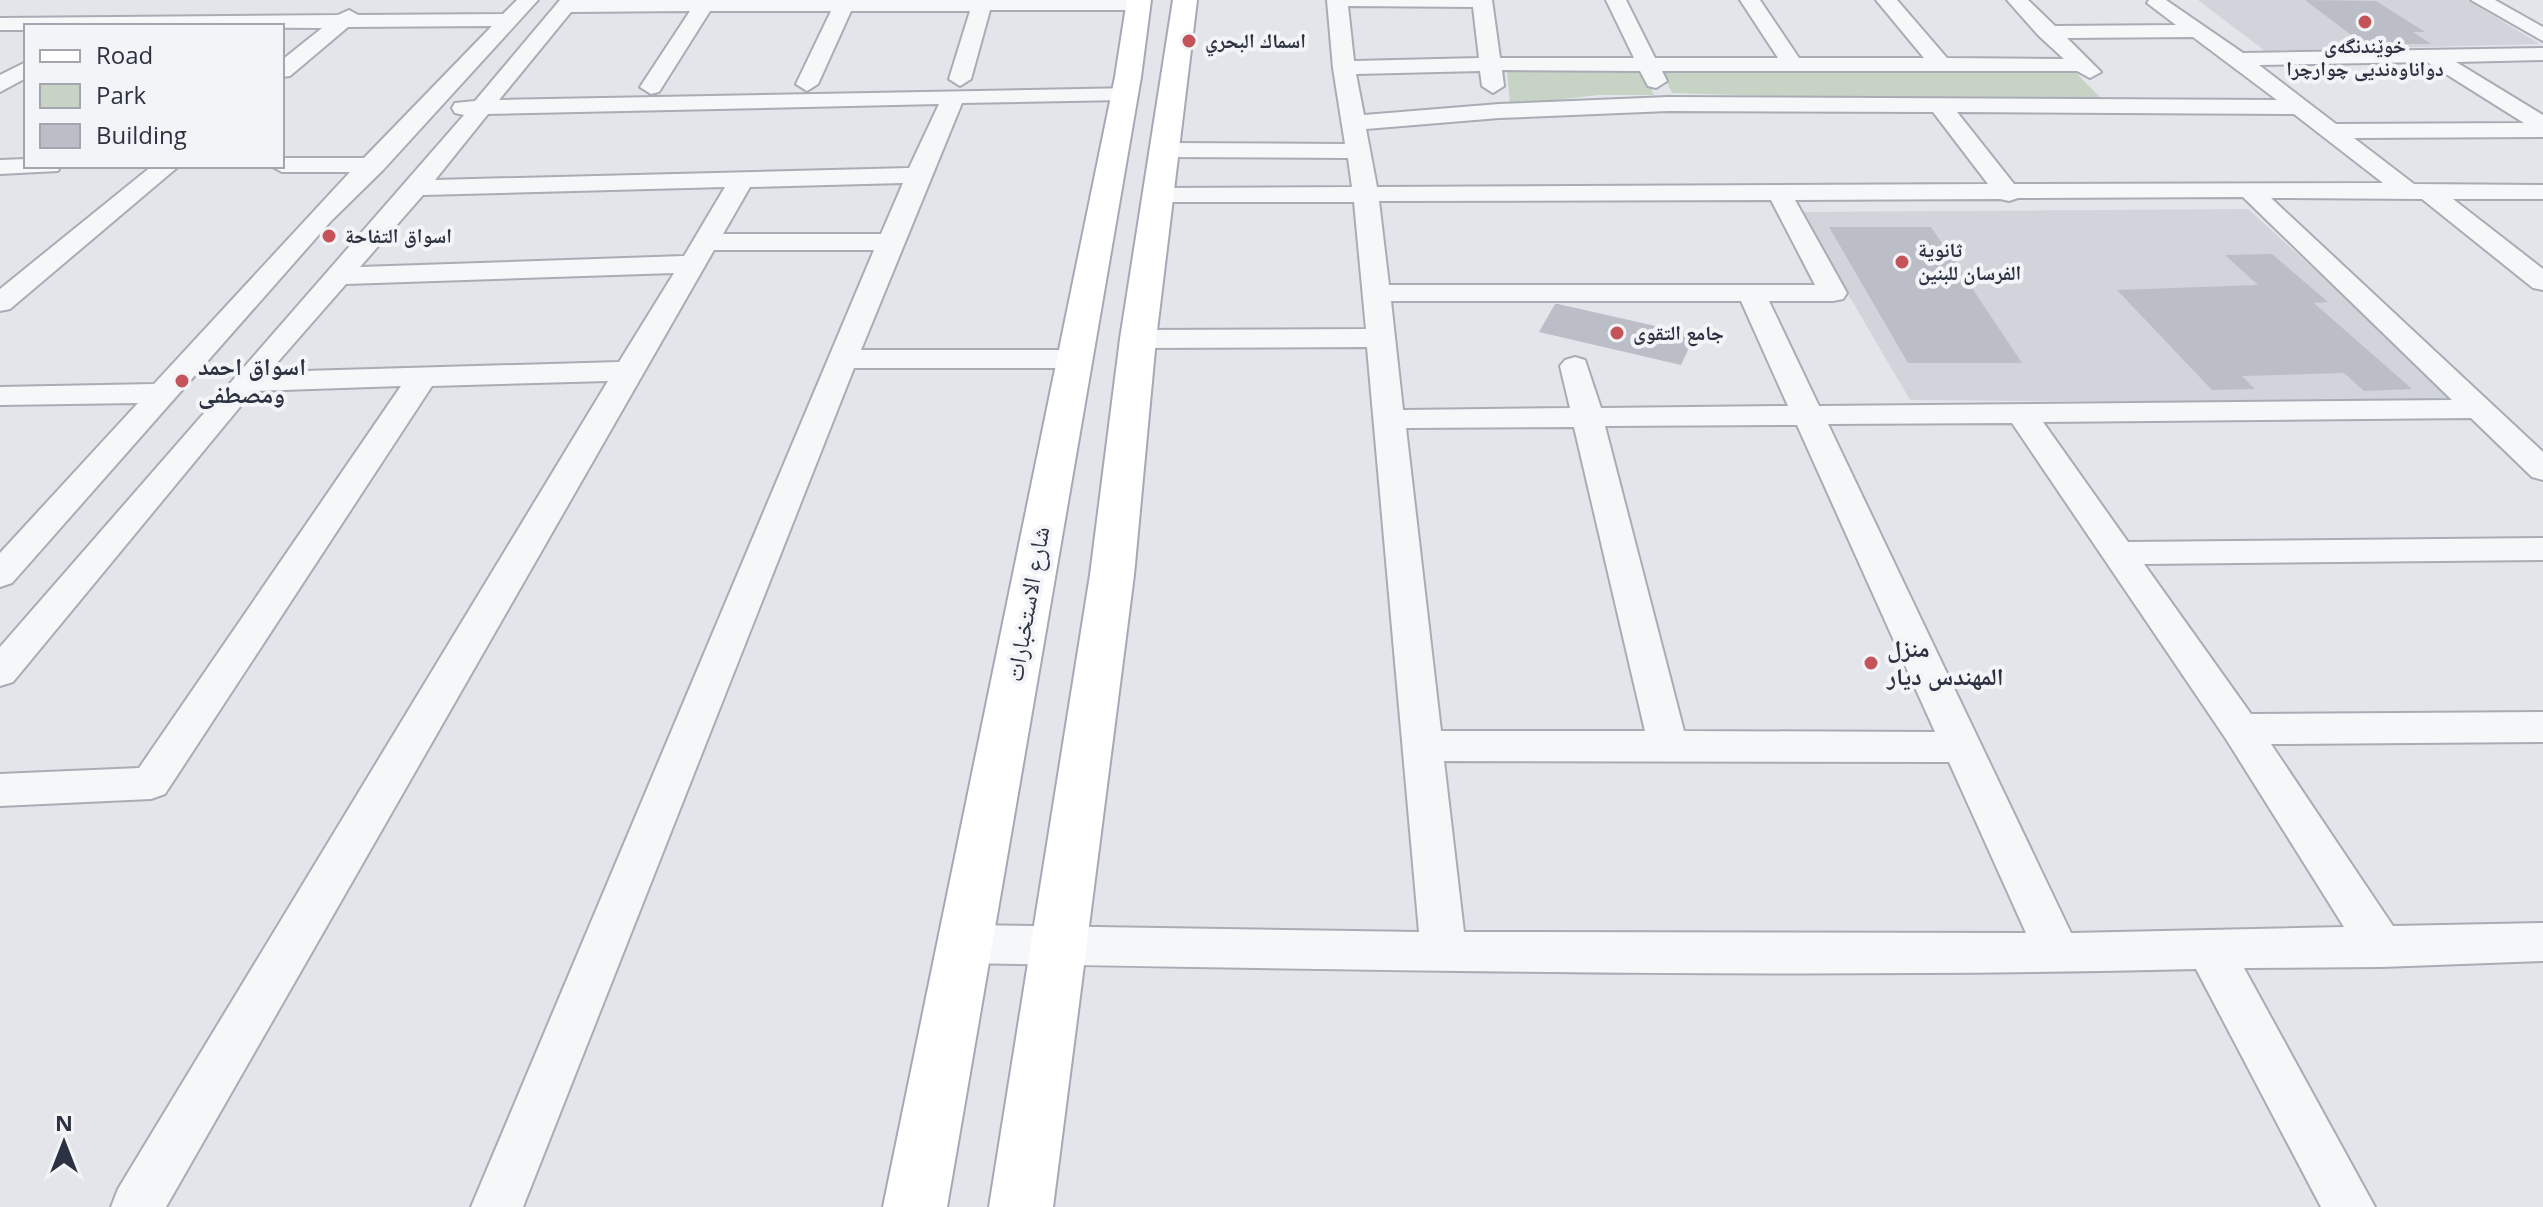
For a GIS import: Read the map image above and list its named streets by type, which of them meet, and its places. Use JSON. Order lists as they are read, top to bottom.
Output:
{
  "streets": {
    "main road": ["شارع الاستخبارات"]
  },
  "places": [
    "خوێندنگەی دواناوەندیی چوارچرا",
    "اسماك البحري",
    "اسواق التفاحة",
    "ثانوية الفرسان للبنين",
    "جامع التقوى",
    "اسواق احمد ومصطفى",
    "منزل المهندس ديار"
  ],
  "legend": ["Road", "Park", "Building"],
  "north": "top"
}
